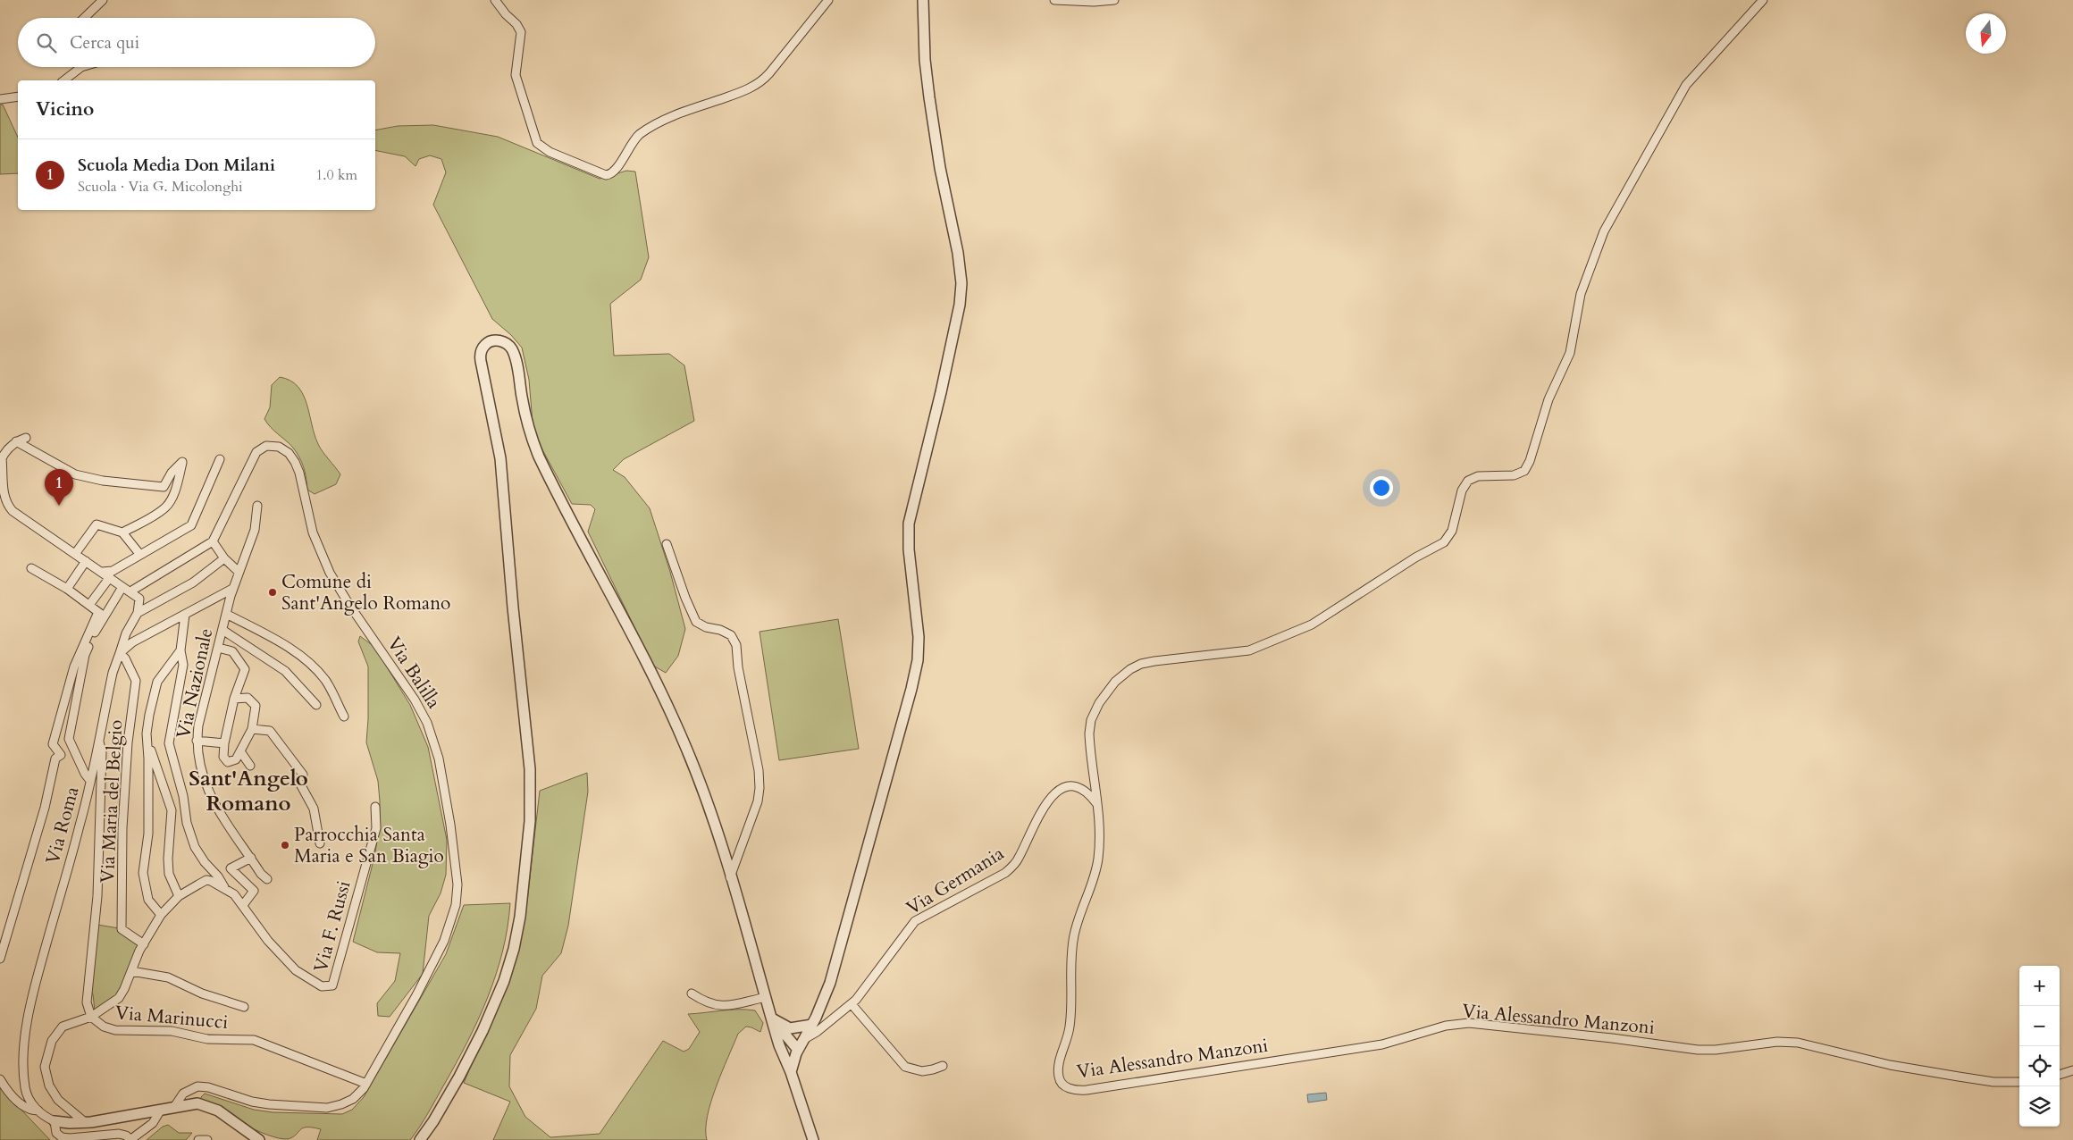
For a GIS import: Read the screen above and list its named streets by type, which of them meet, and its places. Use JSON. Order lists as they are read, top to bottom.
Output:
{
  "streets": {
    "street": [
      "Via Balilla",
      "Via Nazionale",
      "Via Maria del Belgio",
      "Via Roma",
      "Via Germania",
      "Via F. Russi",
      "Via Marinucci",
      "Via Alessandro Manzoni"
    ]
  },
  "crossings": [
    ["Via Balilla", "Via Marinucci"],
    ["Via Maria del Belgio", "Via Roma"],
    ["Via Germania", "Via Alessandro Manzoni"]
  ],
  "districts": ["Sant'Angelo Romano"],
  "places": ["Comune di Sant'Angelo Romano", "Parrocchia Santa Maria e San Biagio"],
  "north": "bottom",
  "page": {
    "search": "Cerca qui",
    "heading": "Vicino",
    "list": [
      {
        "mark": "1",
        "name": "Scuola Media Don Milani",
        "note": "Scuola · Via G. Micolonghi",
        "value": "1.0 km"
      }
    ],
    "pins": "1",
    "map_buttons": ["+", "−"]
  }
}
